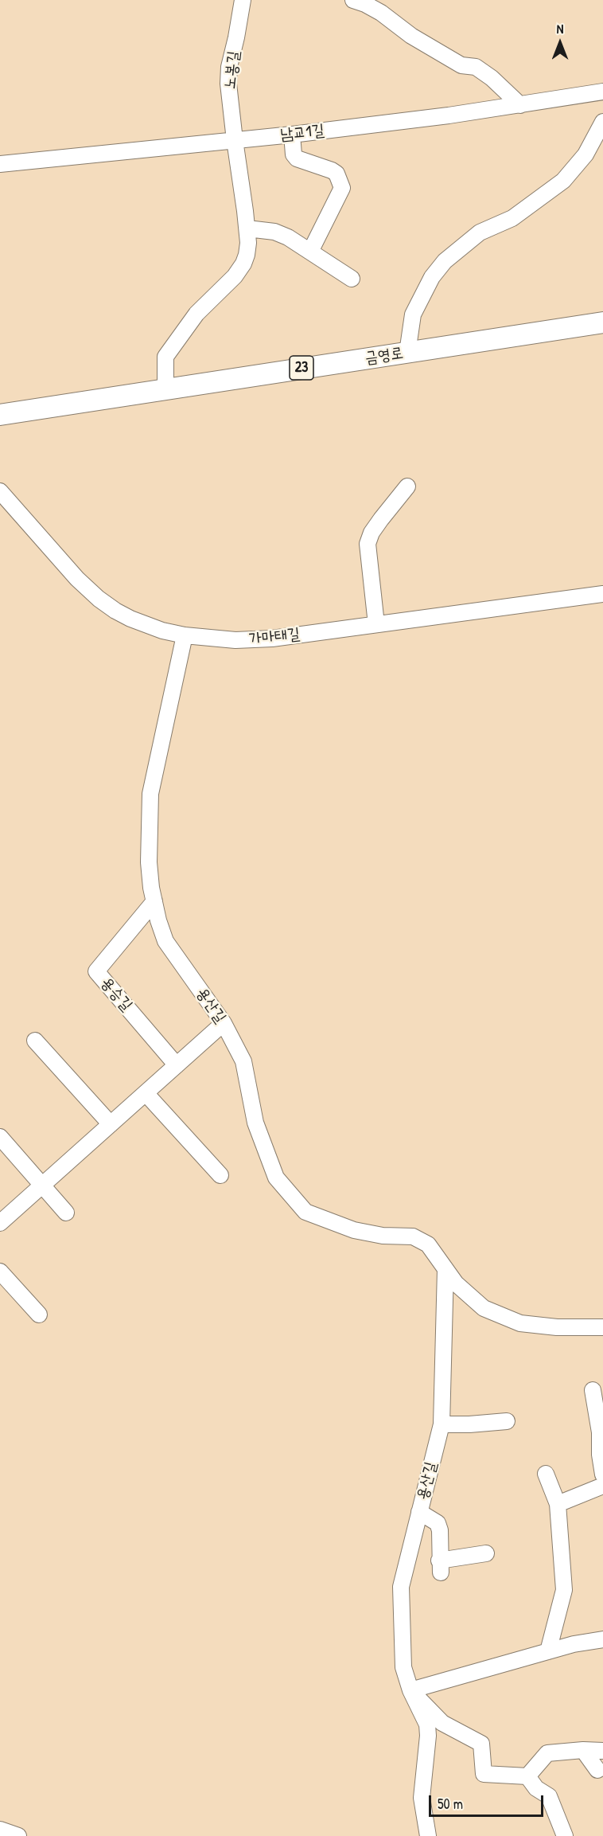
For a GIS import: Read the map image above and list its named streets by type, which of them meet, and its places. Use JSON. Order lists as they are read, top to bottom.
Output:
{
  "streets": {
    "main road": ["금영로", "23"],
    "street": [
      "노봉길",
      "남교1길",
      "가마태길",
      "용승길",
      "용산길"
    ]
  },
  "crossings": [
    ["노봉길", "남교1길"],
    ["가마태길", "용산길"],
    ["용승길", "용산길"]
  ],
  "scale_bar": "50 m",
  "north": "top"
}
